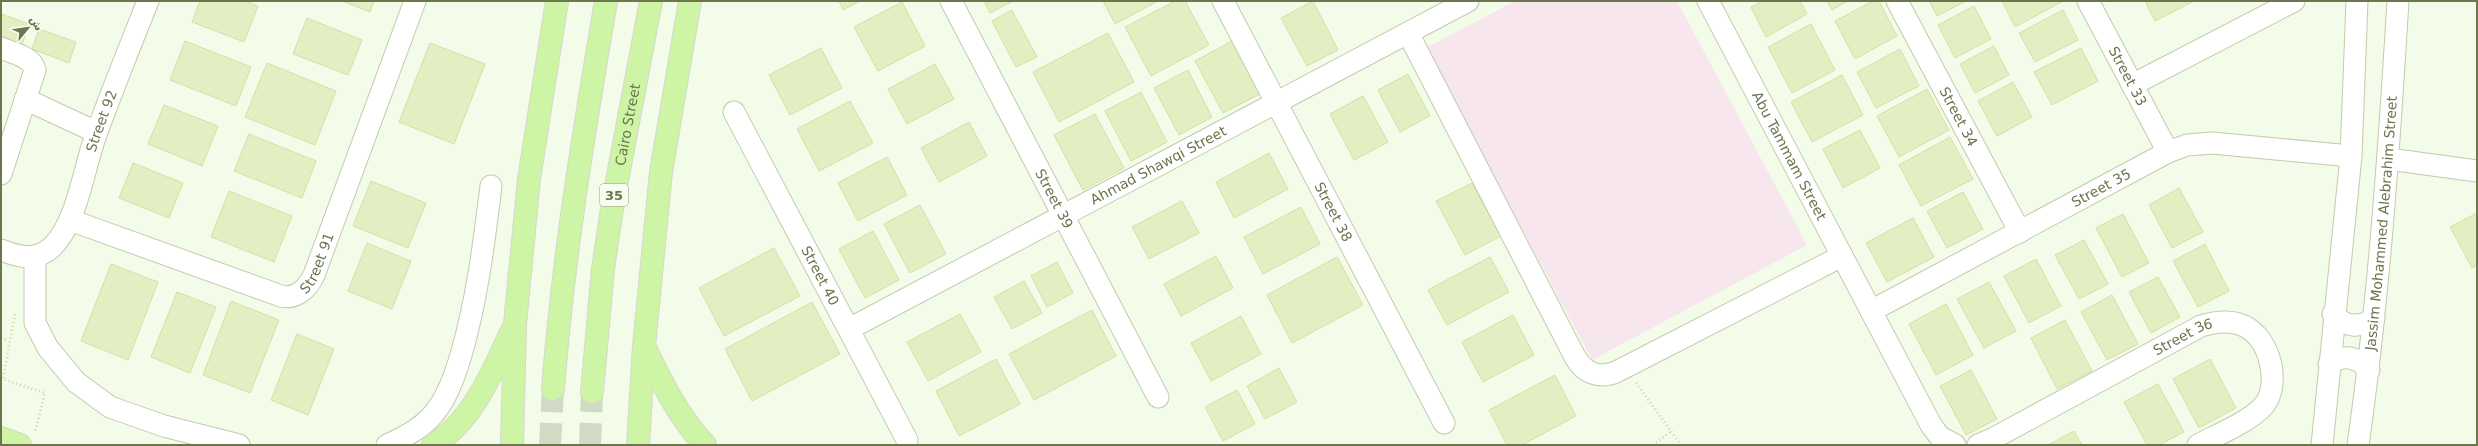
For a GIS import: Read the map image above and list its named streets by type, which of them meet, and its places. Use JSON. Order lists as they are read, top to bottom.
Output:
{
  "streets": {
    "main road": ["Cairo Street", "35"],
    "street": [
      "Street 33",
      "Street 34",
      "Street 92",
      "Abu Tammam Street",
      "Ahmad Shawqi Street",
      "Street 35",
      "Street 39",
      "Street 38",
      "Jassim Mohammed Alebrahim Street",
      "Street 91",
      "Street 40",
      "Street 36"
    ]
  },
  "crossings": [
    ["Street 33", "Street 35"],
    ["Street 34", "Street 35"],
    ["Street 92", "Street 91"],
    ["Abu Tammam Street", "Street 35"],
    ["Ahmad Shawqi Street", "Street 39"],
    ["Ahmad Shawqi Street", "Street 38"],
    ["Ahmad Shawqi Street", "Street 40"]
  ],
  "north": "top right"
}
